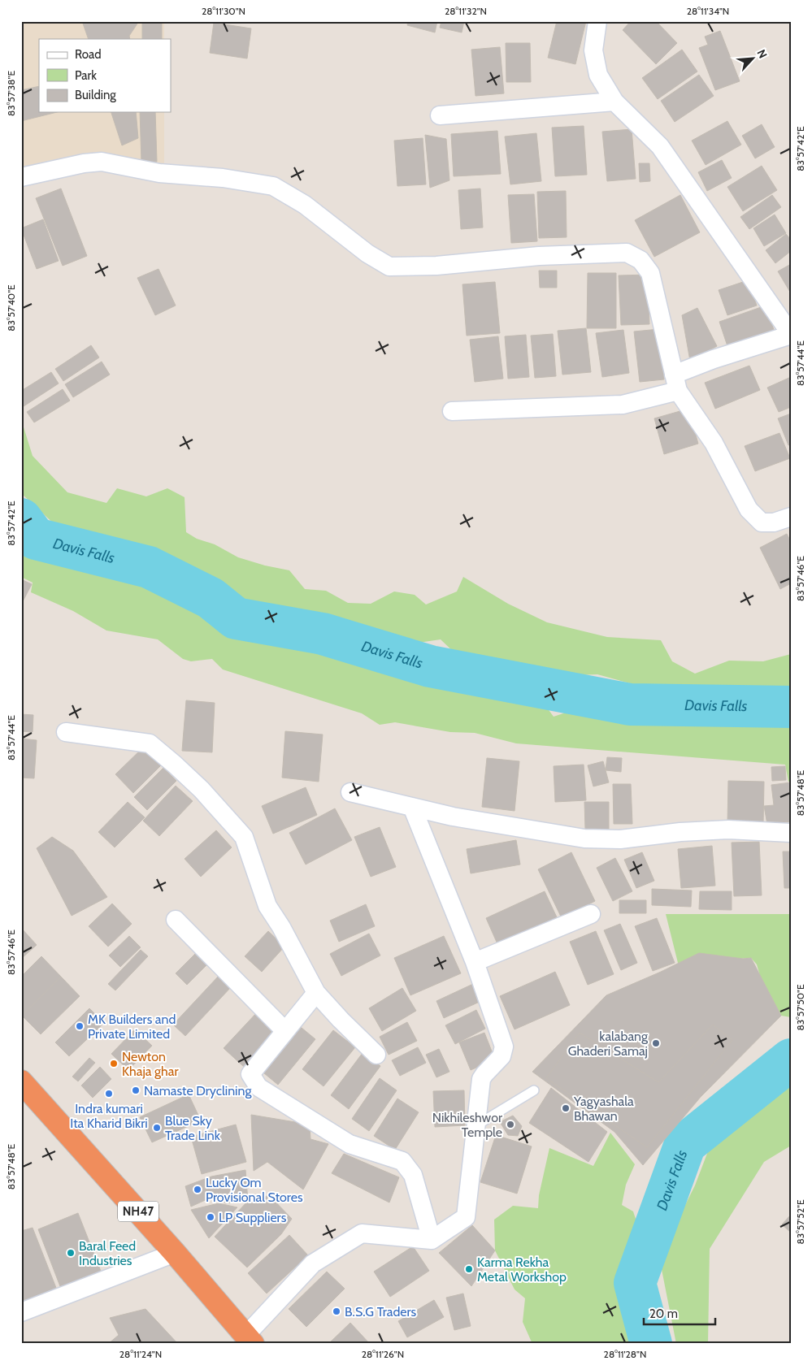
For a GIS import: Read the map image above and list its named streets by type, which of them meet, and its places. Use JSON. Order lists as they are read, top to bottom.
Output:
{
  "streets": {
    "highway": ["NH47"]
  },
  "water": ["Davis Falls"],
  "places": [
    "MK Builders and Private Limited",
    "kalabang Ghaderi Samaj",
    "Newton Khaja ghar",
    "Namaste Dryclining",
    "Indra kumari Ita Kharid Bikri",
    "Yagyashala Bhawan",
    "Nikhileshwor Temple",
    "Blue Sky Trade Link",
    "Lucky Om Provisional Stores",
    "LP Suppliers",
    "Baral Feed Industries",
    "Karma Rekha Metal Workshop",
    "B.S.G Traders"
  ],
  "legend": ["Road", "Park", "Building"],
  "scale_bar": "20 m",
  "north": "top right",
  "coordinates": [
    "28°11'30\"N",
    "28°11'32\"N",
    "28°11'34\"N",
    "83°57'38\"E",
    "83°57'42\"E",
    "83°57'40\"E",
    "83°57'44\"E",
    "83°57'46\"E",
    "83°57'48\"E",
    "83°57'50\"E",
    "83°57'52\"E",
    "28°11'24\"N",
    "28°11'26\"N",
    "28°11'28\"N"
  ]
}
